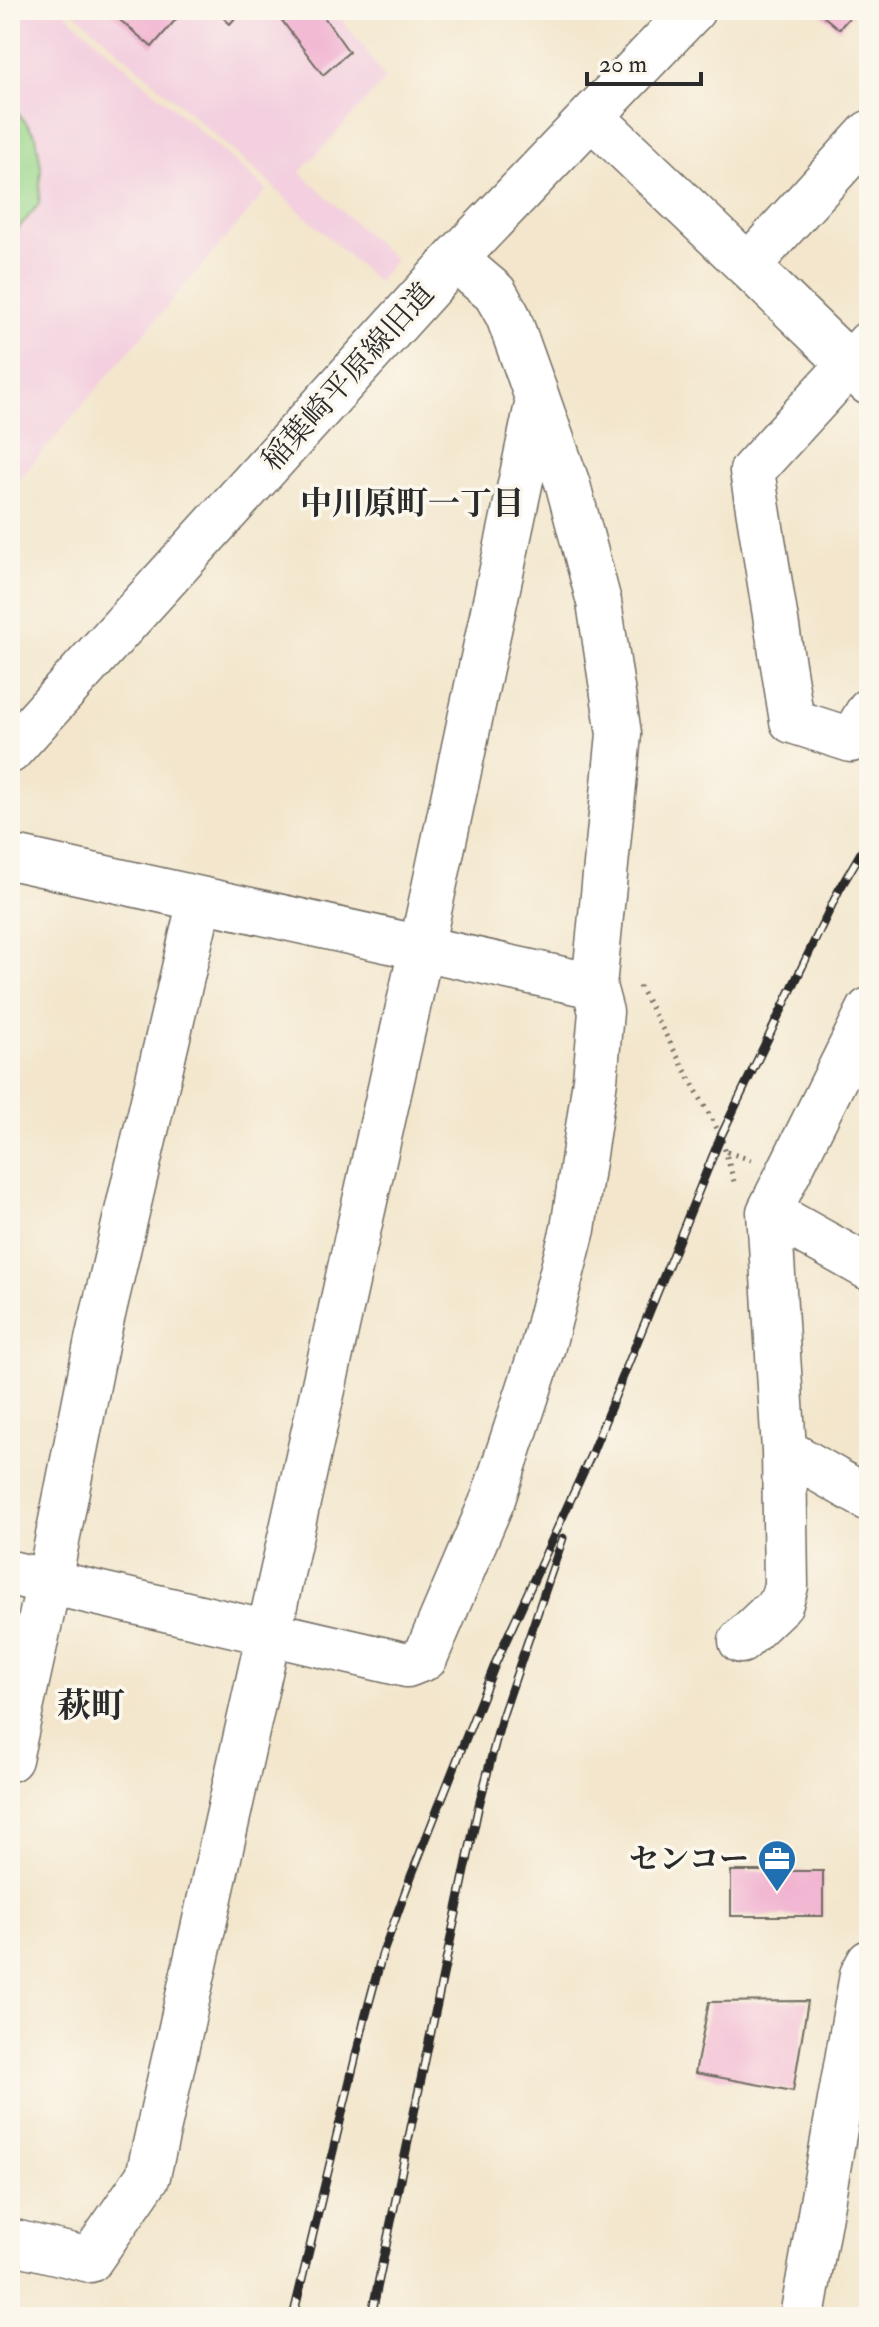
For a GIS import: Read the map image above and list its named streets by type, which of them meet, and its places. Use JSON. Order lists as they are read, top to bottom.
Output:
{
  "streets": {
    "street": ["稲葉崎平原線旧道"]
  },
  "districts": ["中川原町一丁目", "萩町"],
  "places": {
    "office": ["センコー"]
  },
  "scale_bar": "20 m"
}
